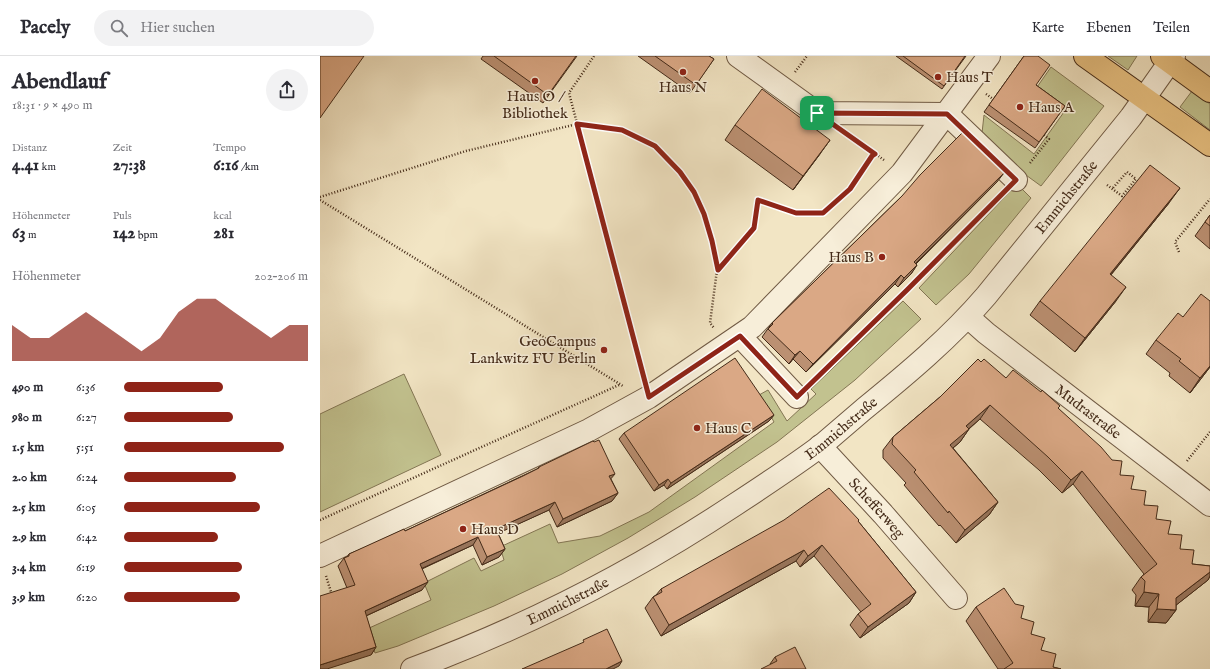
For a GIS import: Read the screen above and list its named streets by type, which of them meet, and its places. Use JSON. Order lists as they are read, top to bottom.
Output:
{
  "streets": {
    "street": ["Emmichstraße", "Mudrastraße", "Schefferweg"]
  },
  "crossings": [
    ["Emmichstraße", "Mudrastraße"],
    ["Emmichstraße", "Schefferweg"]
  ],
  "places": [
    "Haus N",
    "Haus T",
    "Haus O / Bibliothek",
    "Haus A",
    "Haus B",
    "GeoCampus Lankwitz FU Berlin",
    "Haus C",
    "Haus D"
  ],
  "page": {
    "header": "Pacely",
    "search": "Hier suchen",
    "nav": ["Karte", "Ebenen", "Teilen"],
    "heading": ["Abendlauf", "18:31 · 9 × 490 m"],
    "stats": [
      ["Distanz", "4.41 km"],
      ["Zeit", "27:38"],
      ["Tempo", "6:16 /km"],
      ["Höhenmeter", "63 m"],
      ["Puls", "142 bpm"],
      ["kcal", "281"]
    ],
    "chart": ["Höhenmeter", "202–206 m"],
    "list": [
      {
        "name": "490 m",
        "note": "6:36"
      },
      {
        "name": "980 m",
        "note": "6:27"
      },
      {
        "name": "1.5 km",
        "note": "5:51"
      },
      {
        "name": "2.0 km",
        "note": "6:24"
      },
      {
        "name": "2.5 km",
        "note": "6:05"
      },
      {
        "name": "2.9 km",
        "note": "6:42"
      },
      {
        "name": "3.4 km",
        "note": "6:19"
      },
      {
        "name": "3.9 km",
        "note": "6:20"
      }
    ]
  }
}
